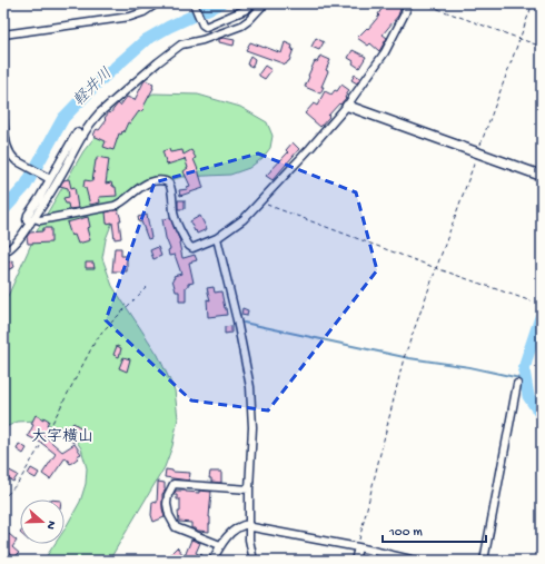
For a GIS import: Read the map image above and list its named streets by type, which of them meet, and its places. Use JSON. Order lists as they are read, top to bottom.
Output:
{
  "districts": ["大字横山"],
  "water": ["軽井川"],
  "scale_bar": "100 m",
  "north": "right"
}
